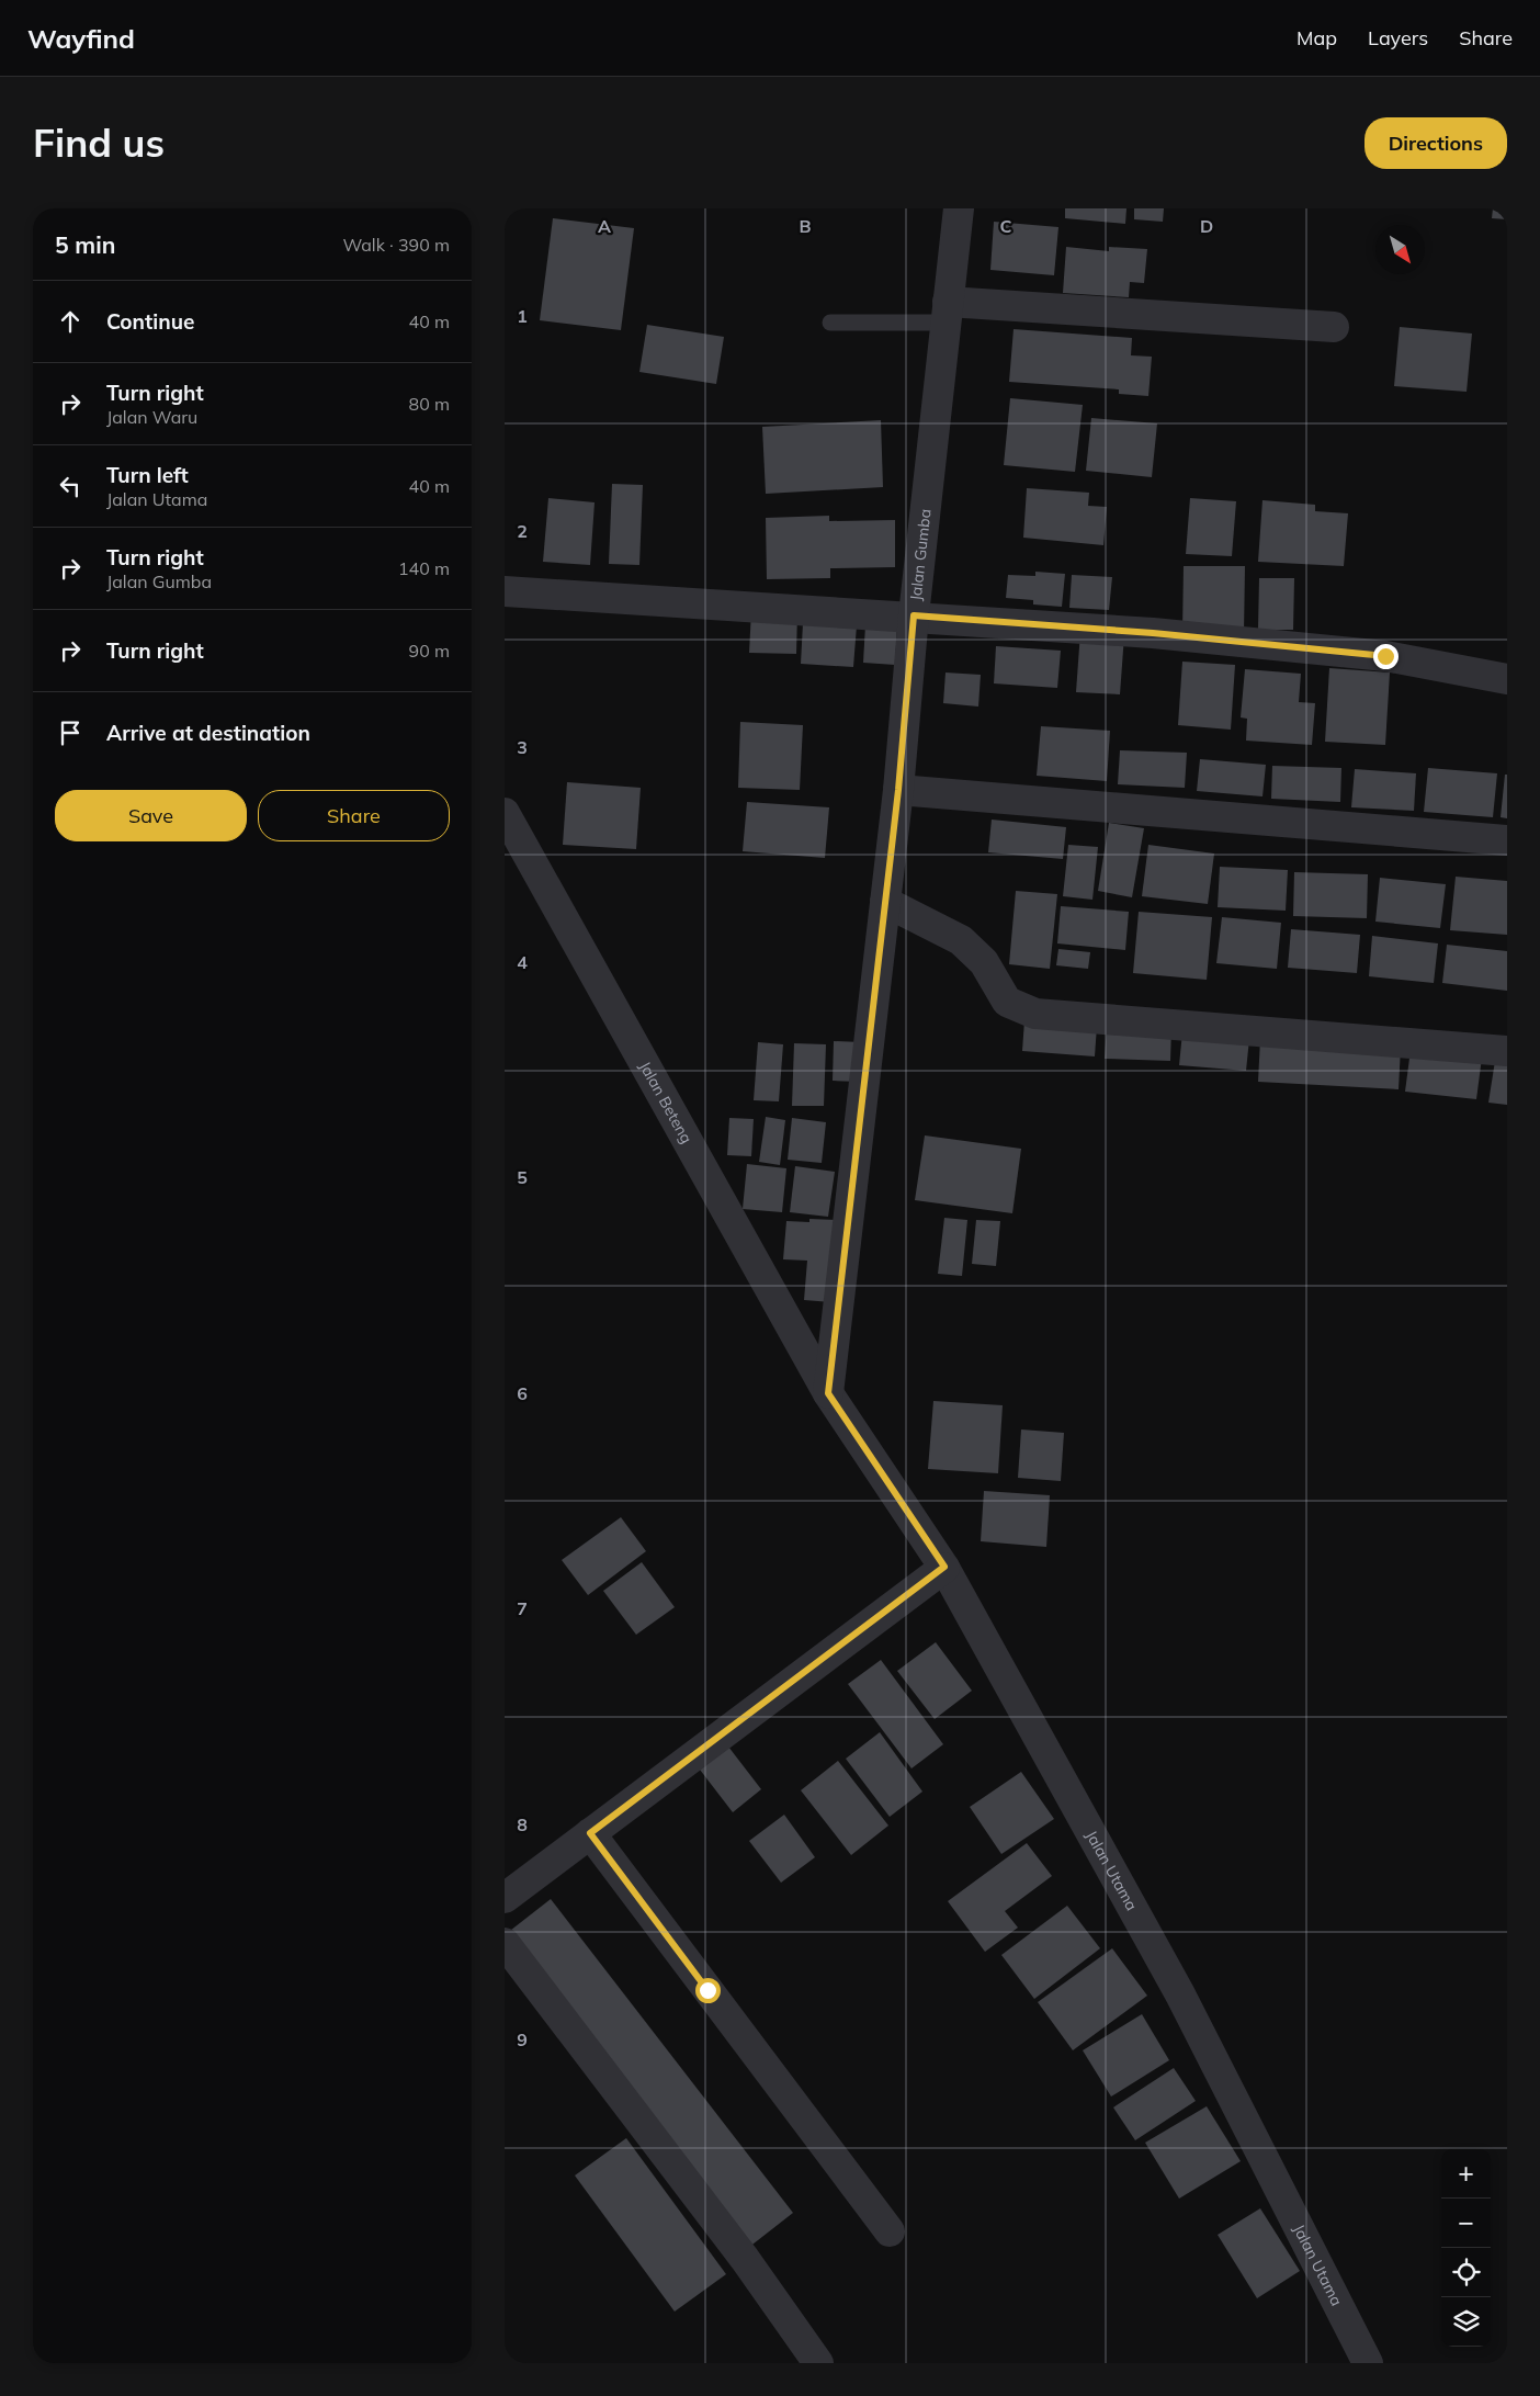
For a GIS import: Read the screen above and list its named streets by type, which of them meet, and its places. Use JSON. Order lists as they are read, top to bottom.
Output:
{
  "streets": {
    "street": ["Jalan Gumba", "Jalan Beteng", "Jalan Utama"]
  },
  "crossings": [
    ["Jalan Gumba", "Jalan Beteng"],
    ["Jalan Gumba", "Jalan Utama"],
    ["Jalan Beteng", "Jalan Utama"]
  ],
  "north": "bottom right",
  "page": {
    "header": "Wayfind",
    "nav": ["Map", "Layers", "Share"],
    "buttons": [
      "Directions",
      ["Save", "Share"]
    ],
    "title": "Find us",
    "heading": ["5 min", "Walk · 390 m"],
    "list": [
      ["Continue", "40 m"],
      ["Turn right", "Jalan Waru", "80 m"],
      ["Turn left", "Jalan Utama", "40 m"],
      ["Turn right", "Jalan Gumba", "140 m"],
      ["Turn right", "90 m"],
      "Arrive at destination"
    ],
    "map_buttons": ["+", "−"]
  },
  "grid": {
    "columns": [
      "A",
      "B",
      "C",
      "D"
    ],
    "rows": [
      "1",
      "2",
      "3",
      "4",
      "5",
      "6",
      "7",
      "8",
      "9"
    ]
  }
}
